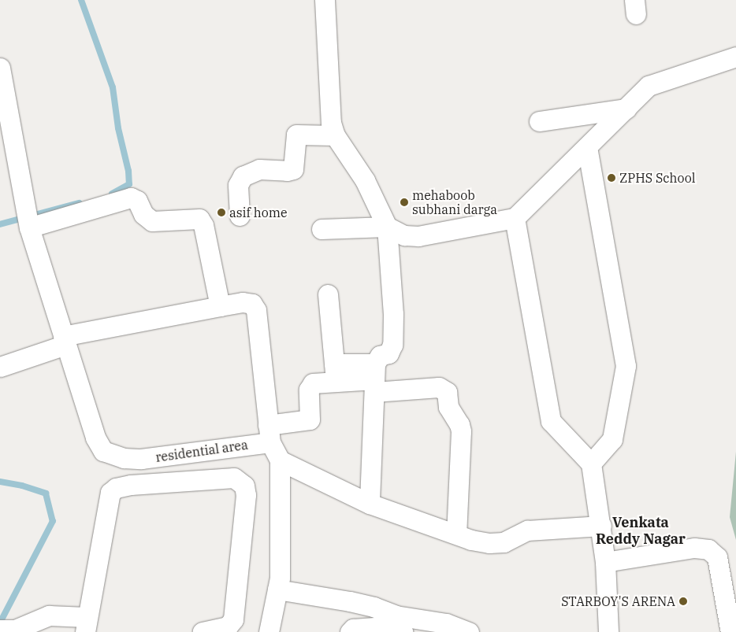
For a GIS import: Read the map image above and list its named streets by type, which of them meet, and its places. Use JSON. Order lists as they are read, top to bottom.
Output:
{
  "streets": {
    "street": ["residential area"]
  },
  "districts": ["Venkata Reddy Nagar"],
  "places": [
    "ZPHS School",
    "mehaboob subhani darga",
    "asif home",
    "STARBOY'S ARENA"
  ]
}
